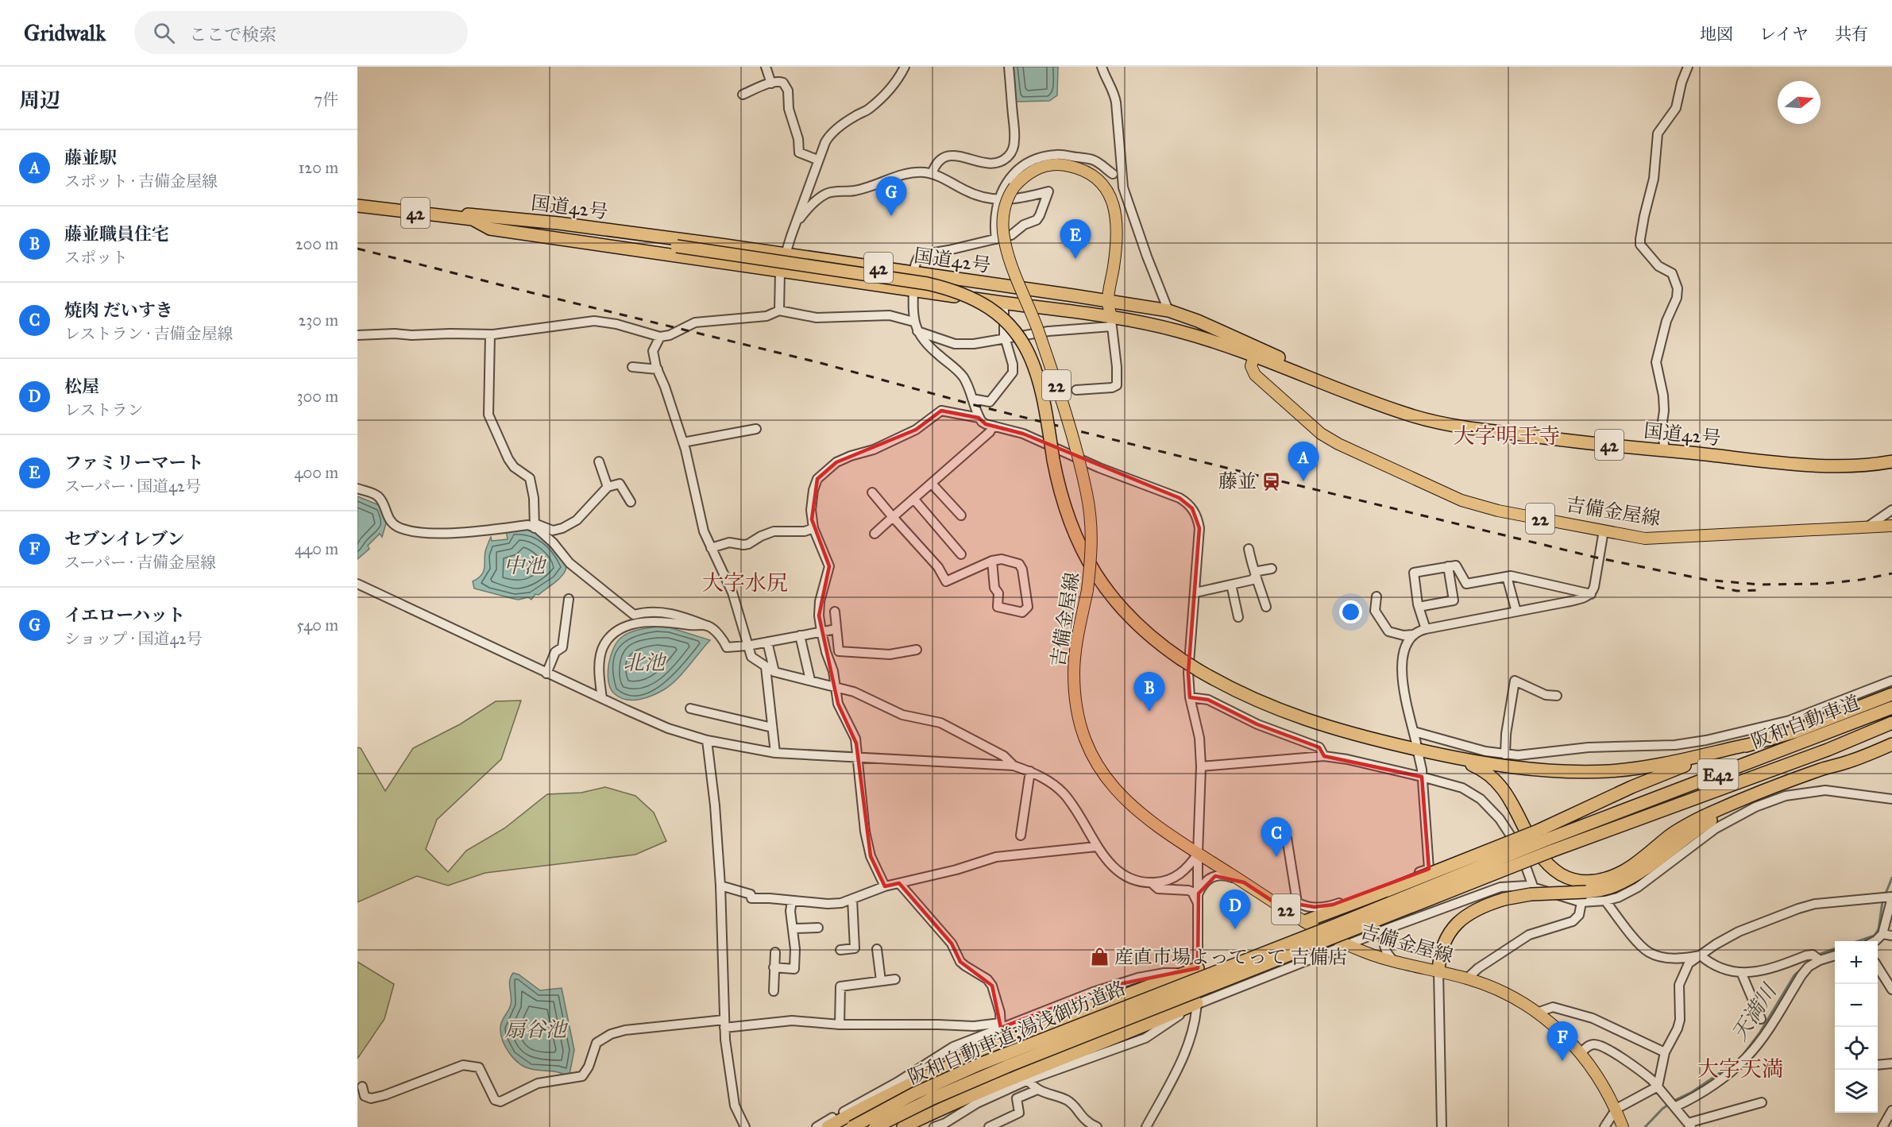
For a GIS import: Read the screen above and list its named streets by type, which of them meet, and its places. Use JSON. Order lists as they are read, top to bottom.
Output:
{
  "streets": {
    "highway": [
      "国道42号",
      "42",
      "阪和自動車道",
      "E42",
      "阪和自動車道;湯浅御坊道路"
    ],
    "main road": ["22", "吉備金屋線"]
  },
  "crossings": [
    ["国道42号", "吉備金屋線"],
    ["阪和自動車道", "阪和自動車道;湯浅御坊道路"]
  ],
  "districts": ["大字明王寺", "大字水尻", "大字天満"],
  "water": [
    "中池",
    "北池",
    "天満川",
    "扇谷池"
  ],
  "places": {
    "station": ["藤並"],
    "shop": ["産直市場よってって 吉備店"]
  },
  "north": "right",
  "page": {
    "header": "Gridwalk",
    "search": "ここで検索",
    "nav": ["地図", "レイヤ", "共有"],
    "heading": ["周辺", "7件"],
    "list": [
      {
        "mark": "A",
        "name": "藤並駅",
        "note": "スポット · 吉備金屋線",
        "value": "120 m"
      },
      {
        "mark": "B",
        "name": "藤並職員住宅",
        "note": "スポット",
        "value": "200 m"
      },
      {
        "mark": "C",
        "name": "焼肉 だいすき",
        "note": "レストラン · 吉備金屋線",
        "value": "230 m"
      },
      {
        "mark": "D",
        "name": "松屋",
        "note": "レストラン",
        "value": "300 m"
      },
      {
        "mark": "E",
        "name": "ファミリーマート",
        "note": "スーパー · 国道42号",
        "value": "400 m"
      },
      {
        "mark": "F",
        "name": "セブンイレブン",
        "note": "スーパー · 吉備金屋線",
        "value": "440 m"
      },
      {
        "mark": "G",
        "name": "イエローハット",
        "note": "ショップ · 国道42号",
        "value": "540 m"
      }
    ],
    "pins": [
      "G",
      "E",
      "A",
      "B",
      "C",
      "D",
      "F"
    ],
    "map_buttons": ["+", "−"]
  }
}
